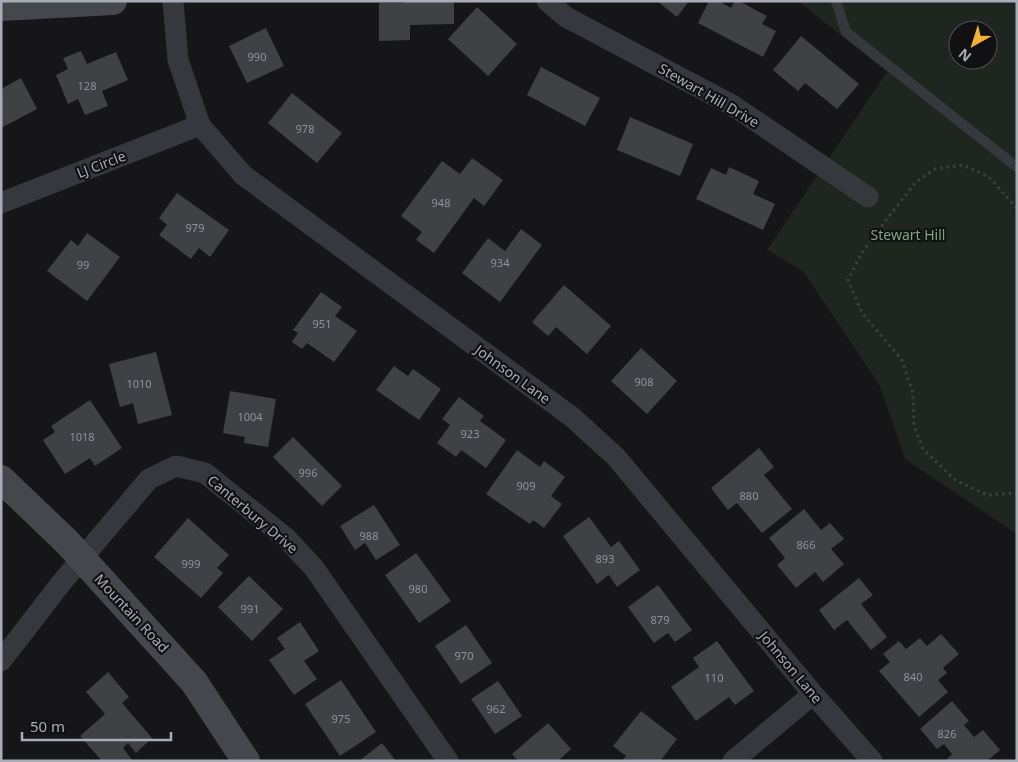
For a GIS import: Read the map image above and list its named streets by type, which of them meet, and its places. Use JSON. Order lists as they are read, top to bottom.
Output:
{
  "streets": {
    "street": [
      "Stewart Hill Drive",
      "LJ Circle",
      "Johnson Lane",
      "Canterbury Drive",
      "Mountain Road"
    ]
  },
  "crossings": [
    ["LJ Circle", "Johnson Lane"],
    ["Canterbury Drive", "Mountain Road"]
  ],
  "parks": ["Stewart Hill"],
  "house_numbers": [
    "990",
    "128",
    "978",
    "948",
    "979",
    "934",
    "99",
    "951",
    "908",
    "1010",
    "1004",
    "923",
    "1018",
    "996",
    "909",
    "880",
    "988",
    "866",
    "893",
    "999",
    "980",
    "991",
    "879",
    "970",
    "840",
    "110",
    "962",
    "975",
    "826"
  ],
  "scale_bar": "50 m",
  "north": "bottom left"
}
